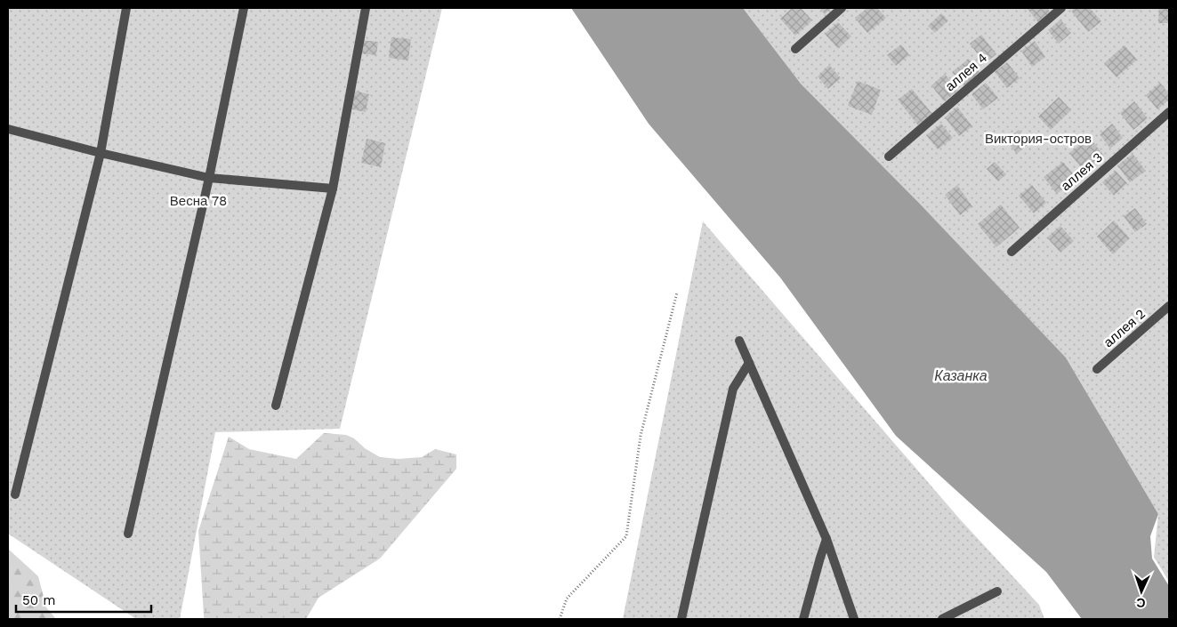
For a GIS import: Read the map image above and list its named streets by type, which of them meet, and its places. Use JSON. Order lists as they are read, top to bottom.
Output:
{
  "streets": {
    "lane": ["аллея 4", "аллея 3", "аллея 2"]
  },
  "water": ["Казанка"],
  "parks": ["Виктория-остров", "Весна 78"],
  "scale_bar": "50 m",
  "north": "bottom"
}
